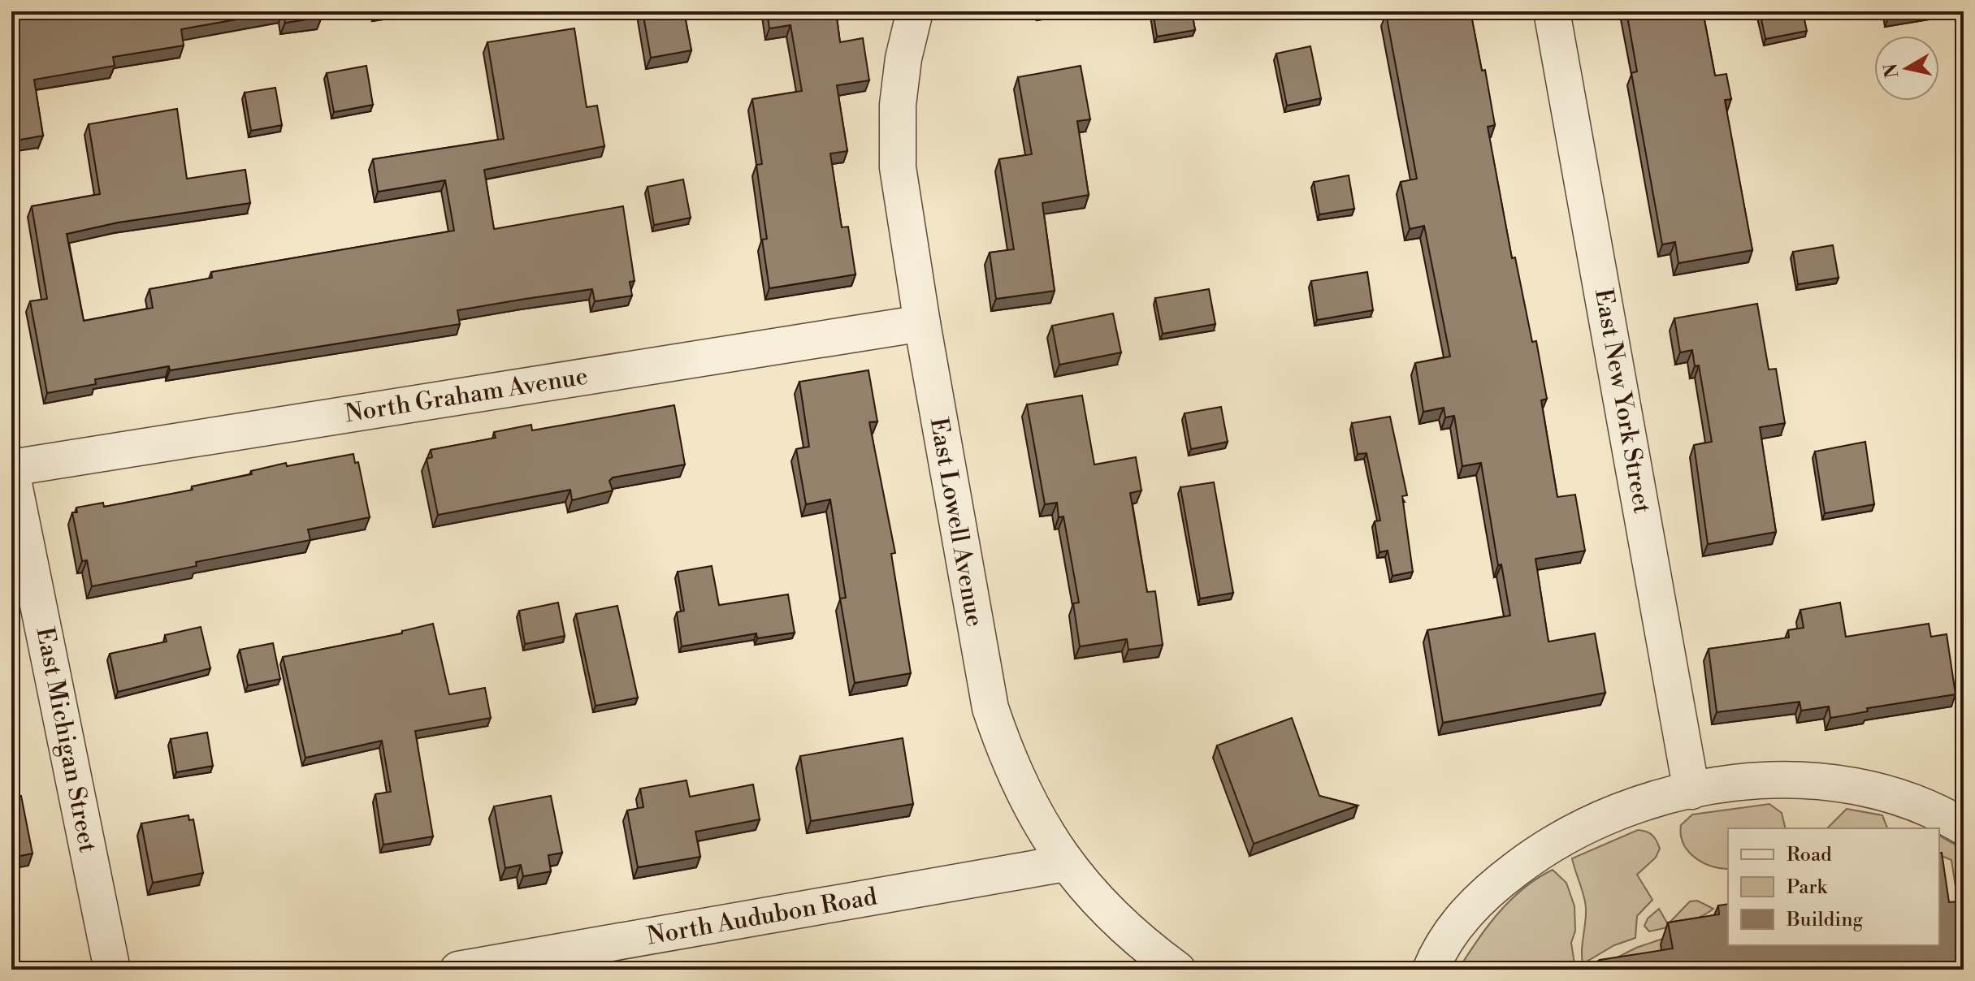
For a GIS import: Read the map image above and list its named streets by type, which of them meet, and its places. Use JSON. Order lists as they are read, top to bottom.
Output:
{
  "streets": {
    "street": [
      "North Graham Avenue",
      "East New York Street",
      "East Lowell Avenue",
      "East Michigan Street",
      "North Audubon Road"
    ]
  },
  "crossings": [
    ["North Graham Avenue", "East Lowell Avenue"],
    ["North Graham Avenue", "East Michigan Street"],
    ["East Lowell Avenue", "North Audubon Road"]
  ],
  "legend": ["Road", "Park", "Building"],
  "north": "left"
}
